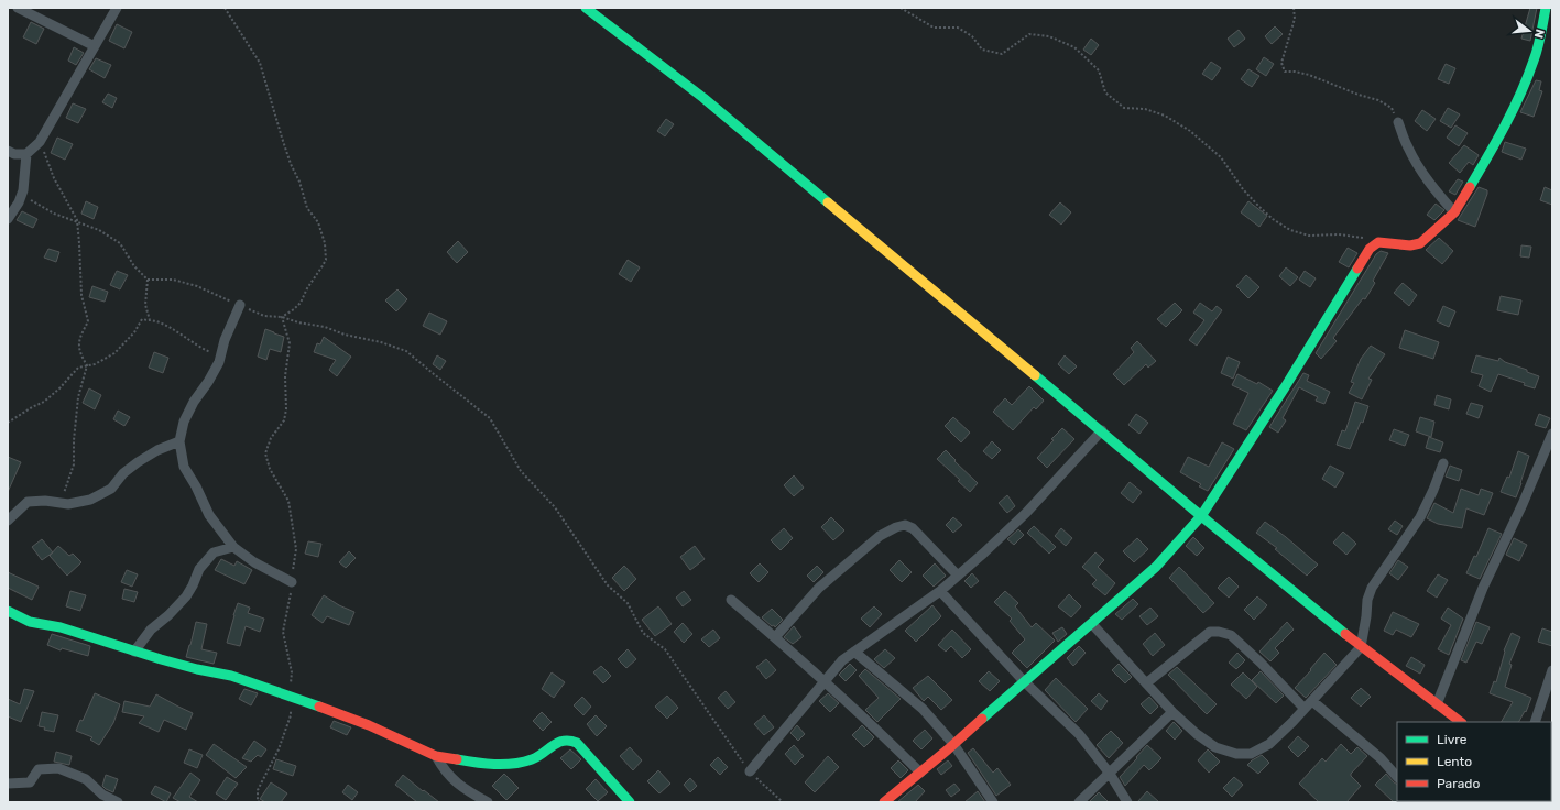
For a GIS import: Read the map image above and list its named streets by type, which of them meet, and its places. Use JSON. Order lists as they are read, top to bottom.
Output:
{
  "legend": ["Livre", "Lento", "Parado"],
  "north": "right"
}
